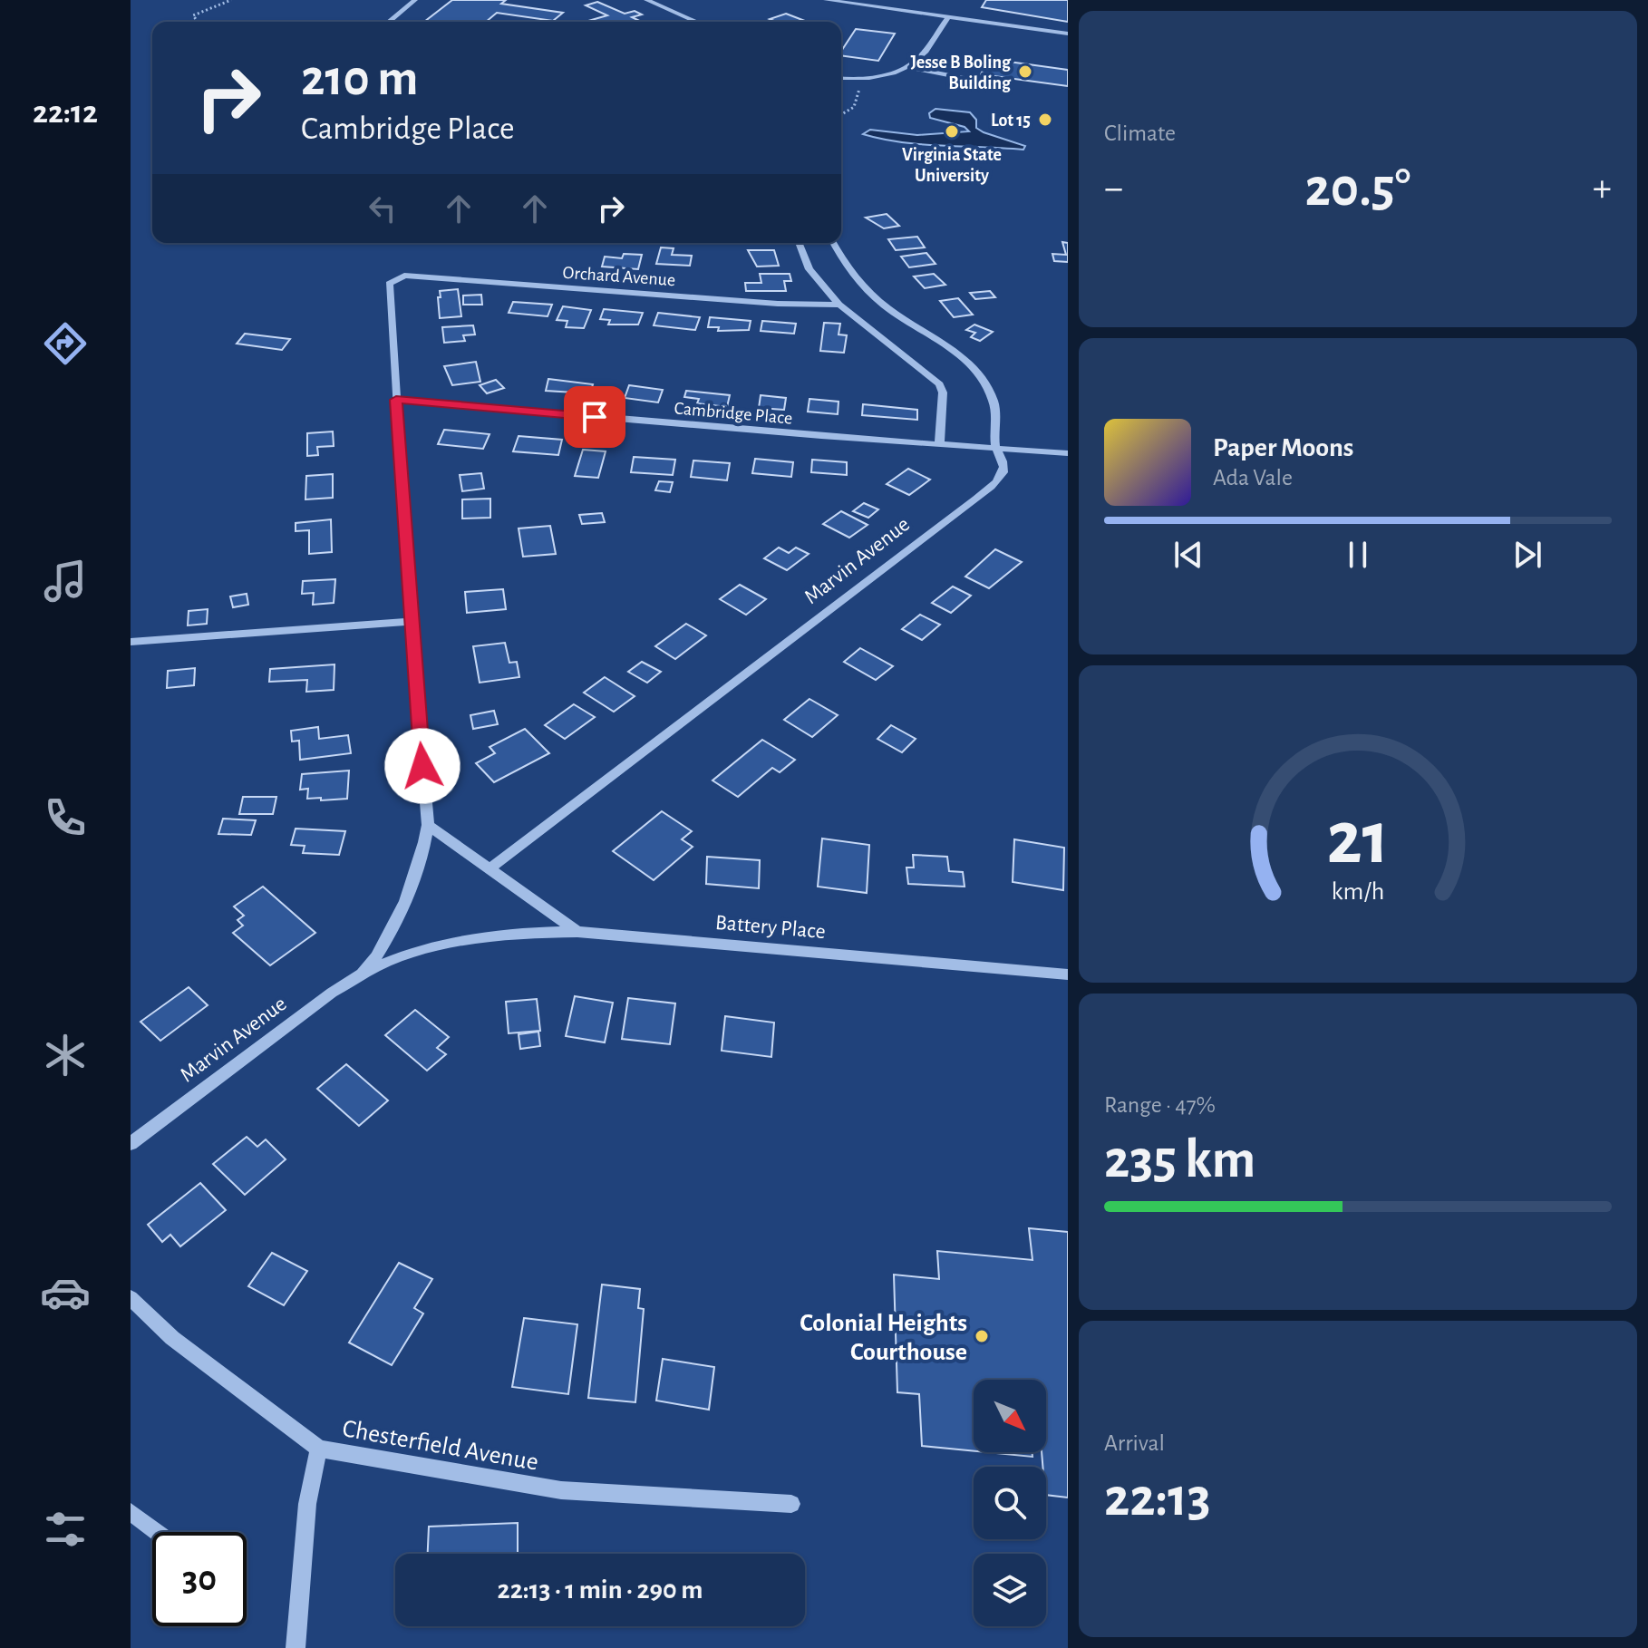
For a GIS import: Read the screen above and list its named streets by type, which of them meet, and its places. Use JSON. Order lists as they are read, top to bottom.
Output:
{
  "streets": {
    "street": [
      "Orchard Avenue",
      "Cambridge Place",
      "Marvin Avenue",
      "Battery Place",
      "Chesterfield Avenue"
    ]
  },
  "crossings": [
    ["Orchard Avenue", "Marvin Avenue"],
    ["Cambridge Place", "Marvin Avenue"],
    ["Marvin Avenue", "Battery Place"]
  ],
  "places": [
    "Jesse B Boling Building",
    "Lot 15",
    "Virginia State University",
    "Colonial Heights Courthouse"
  ],
  "north": "bottom right",
  "page": {
    "tabs": "22:12",
    "tile": [
      "Climate",
      ["Range · 47%", "235 km"],
      ["Arrival", "22:13"]
    ],
    "turn": ["210 m", "Cambridge Place"],
    "heat": ["−", "20.5°", "+"],
    "song": ["Paper Moons", "Ada Vale"],
    "limit": "30",
    "trip": "22:13 · 1 min · 290 m",
    "gauge": ["21", "km/h"]
  }
}
